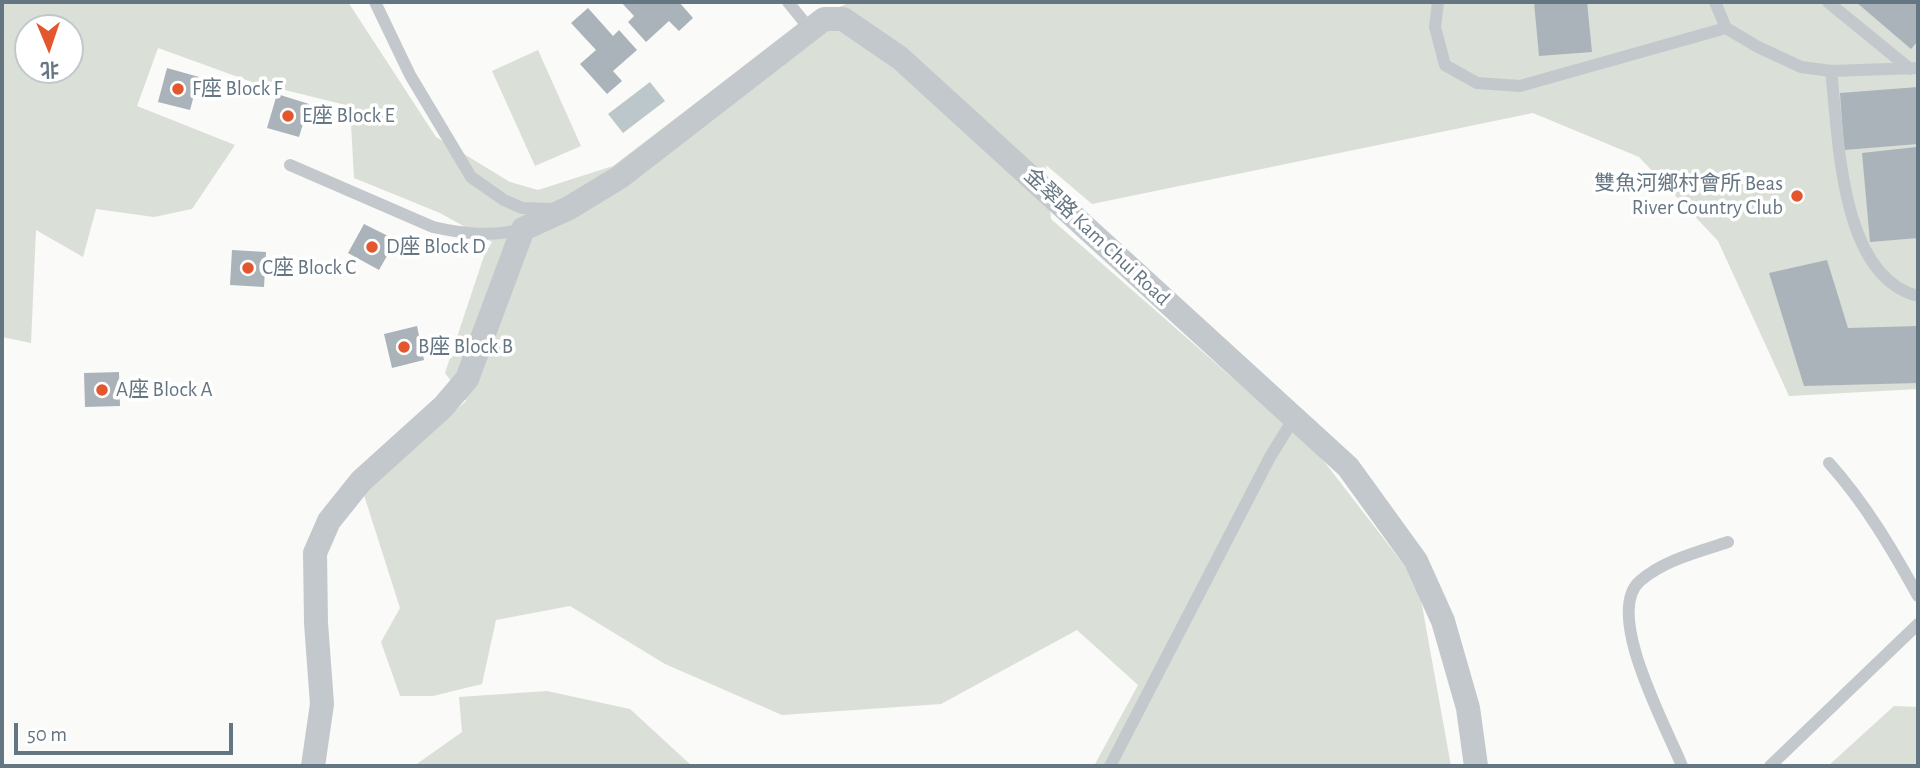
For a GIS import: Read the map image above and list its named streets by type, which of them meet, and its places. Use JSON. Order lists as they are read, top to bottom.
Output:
{
  "streets": {
    "street": ["金翠路 Kam Chui Road"]
  },
  "places": [
    "F座 Block F",
    "E座 Block E",
    "雙魚河鄉村會所 Beas River Country Club",
    "D座 Block D",
    "C座 Block C",
    "B座 Block B",
    "A座 Block A"
  ],
  "scale_bar": "50 m",
  "north": "bottom"
}
